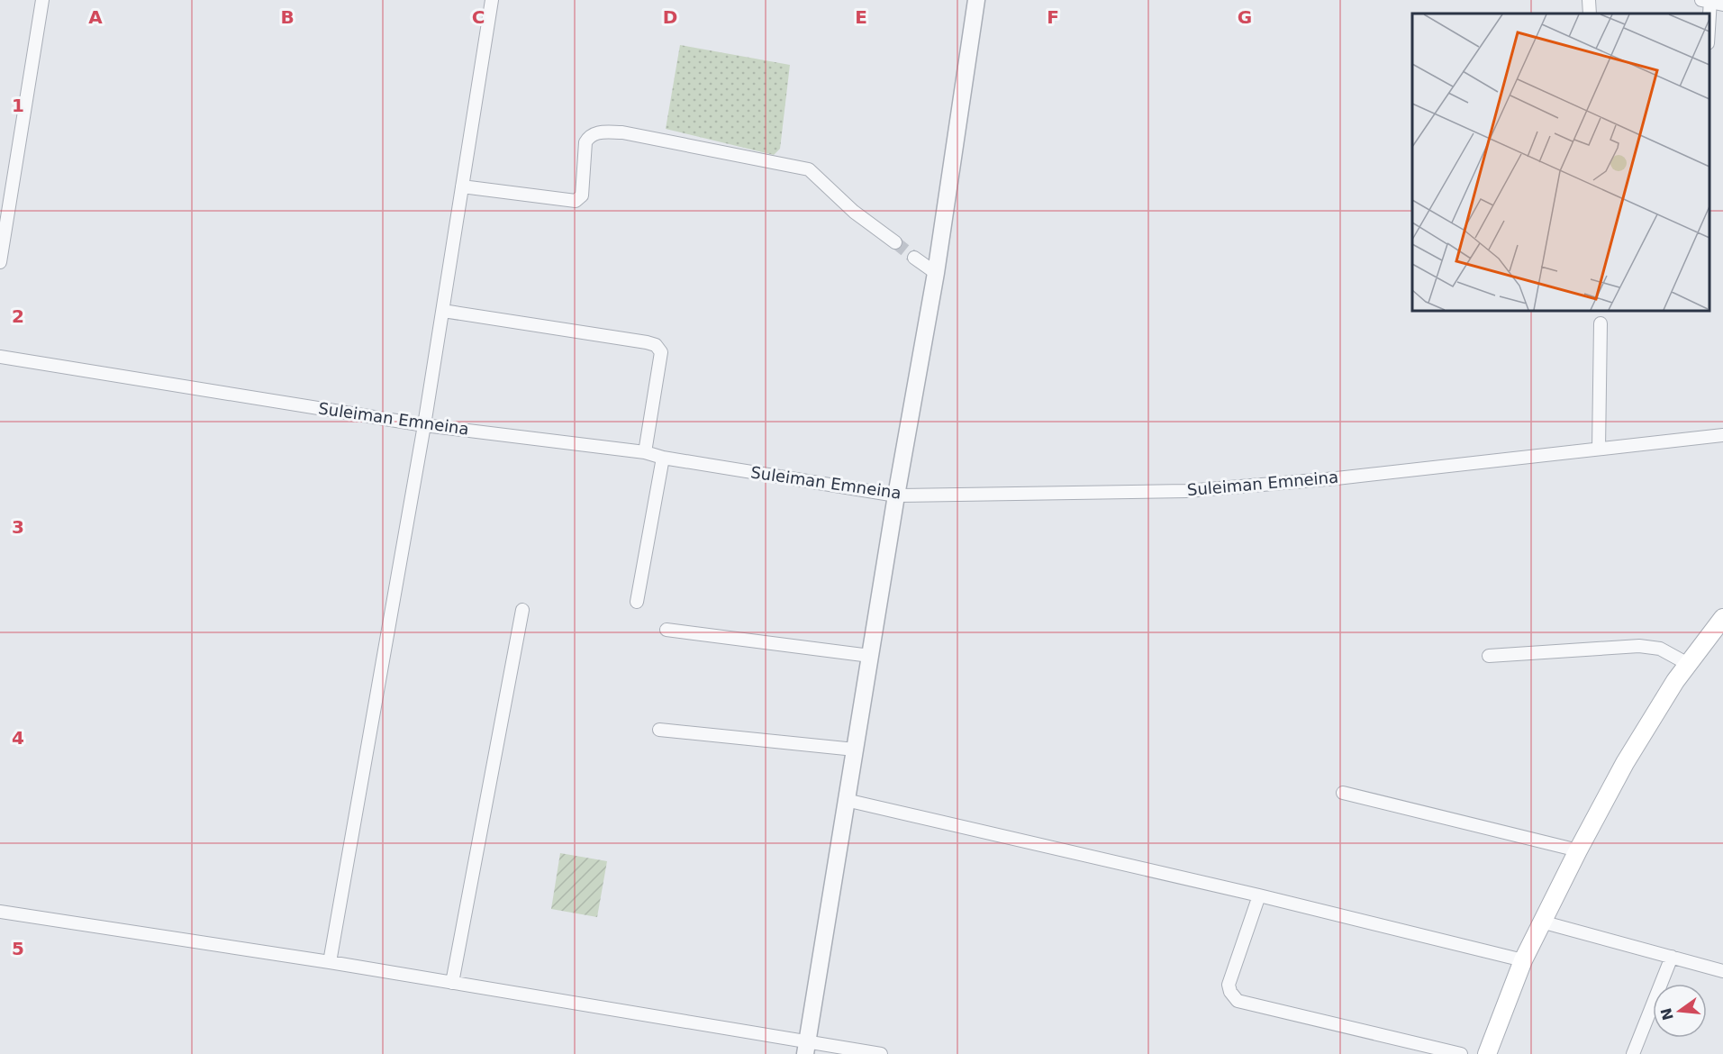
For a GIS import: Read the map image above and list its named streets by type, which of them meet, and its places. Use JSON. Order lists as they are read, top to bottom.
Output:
{
  "streets": {
    "street": ["Suleiman Emneina"]
  },
  "north": "left",
  "grid": {
    "columns": [
      "A",
      "B",
      "C",
      "D",
      "E",
      "F",
      "G"
    ],
    "rows": [
      "1",
      "2",
      "3",
      "4",
      "5"
    ]
  }
}
